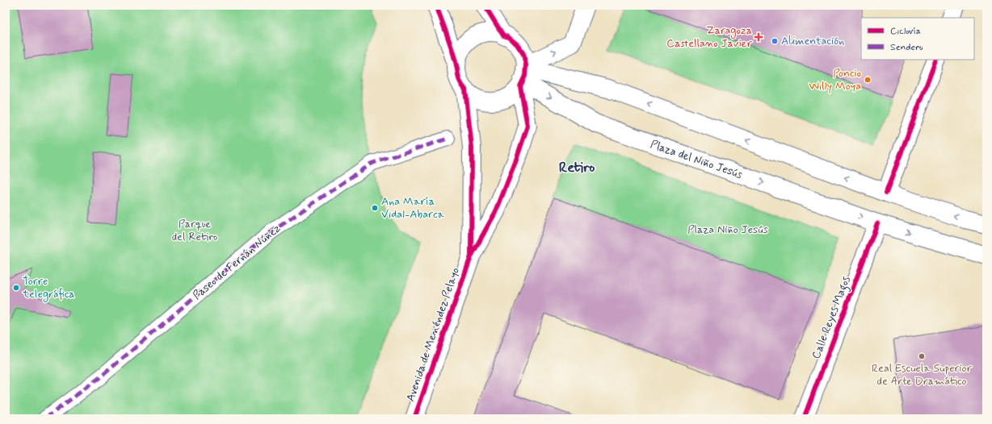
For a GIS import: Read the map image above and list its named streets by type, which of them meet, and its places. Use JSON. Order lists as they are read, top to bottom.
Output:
{
  "streets": {
    "main road": ["Plaza del Niño Jesús", "Calle Reyes Magos", "Avenida de Menéndez Pelayo"],
    "street": ["Paseo de Fernán Núñez"]
  },
  "crossings": [
    ["Plaza del Niño Jesús", "Calle Reyes Magos"],
    ["Plaza del Niño Jesús", "Avenida de Menéndez Pelayo"]
  ],
  "districts": ["Retiro"],
  "parks": ["Parque del Retiro", "Plaza Niño Jesús"],
  "places": {
    "health": ["Zaragoza Castellano Javier"],
    "other": [
      "Alimentación",
      "Poncio Willy Moya",
      "Ana María Vidal-Abarca",
      "Torre telegráfica",
      "Real Escuela Superior de Arte Dramático"
    ]
  },
  "legend": ["Ciclovía", "Sendero"]
}
